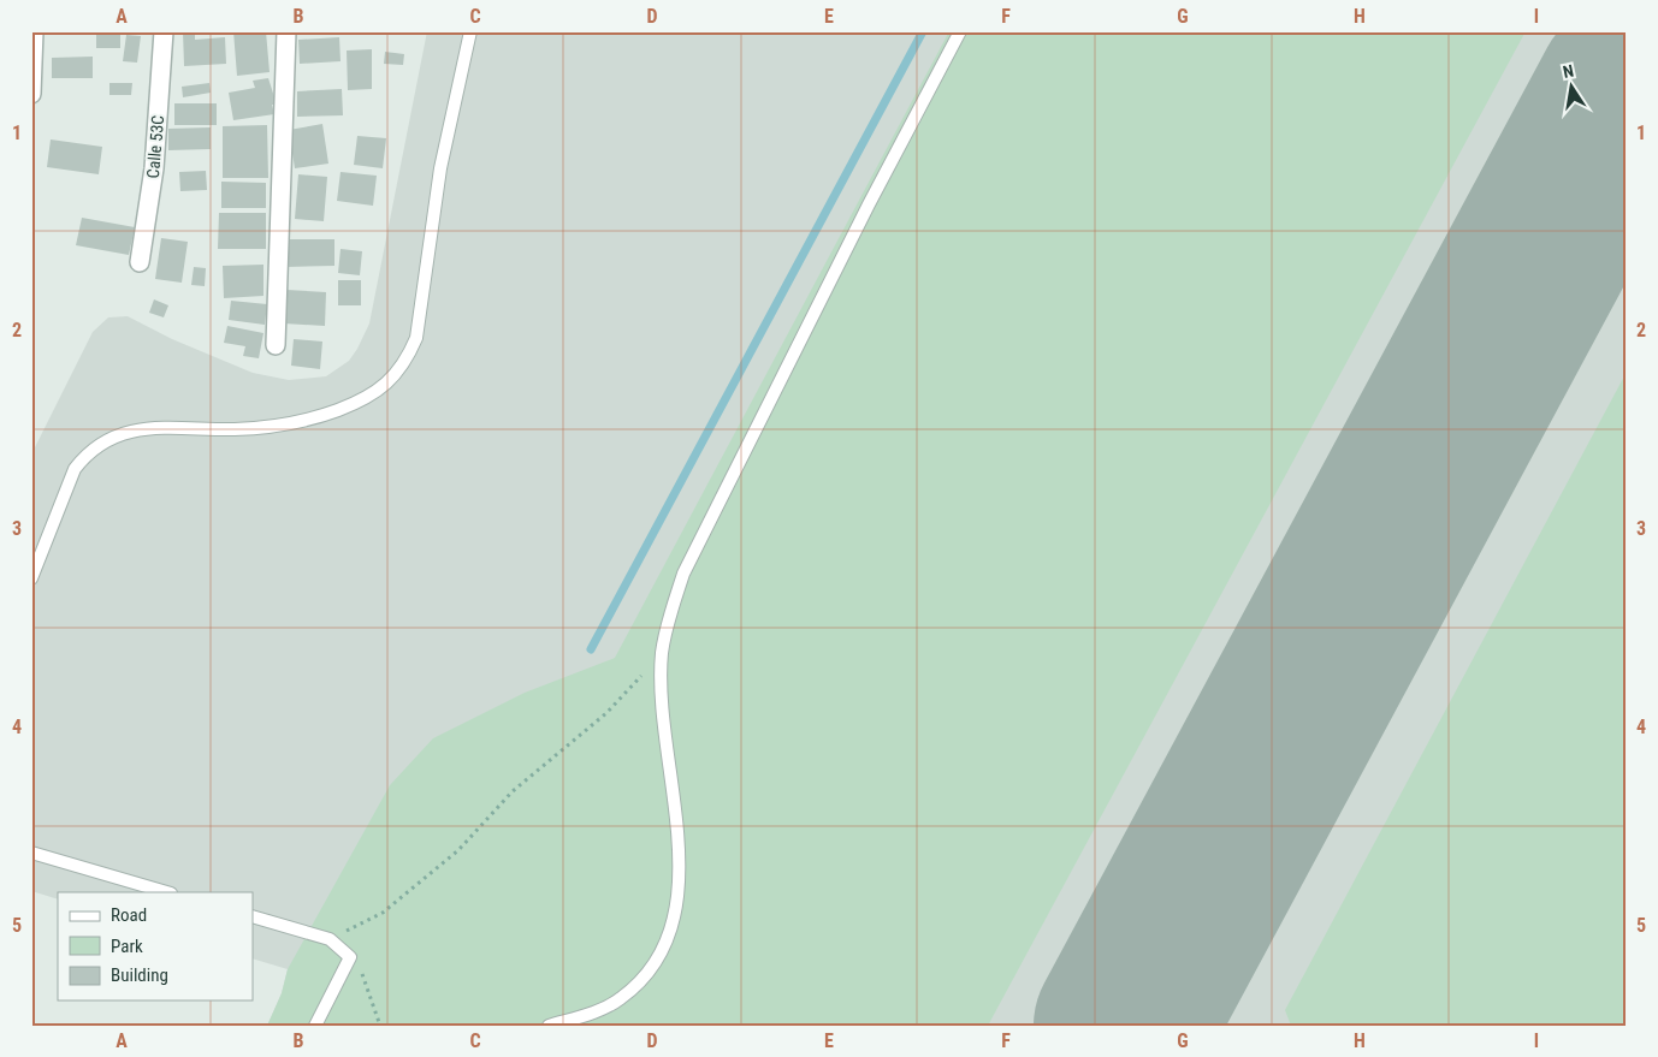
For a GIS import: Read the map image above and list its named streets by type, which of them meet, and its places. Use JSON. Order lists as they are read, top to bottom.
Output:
{
  "streets": {
    "street": ["Calle 53C"]
  },
  "legend": ["Road", "Park", "Building"],
  "north": "top",
  "grid": {
    "columns": [
      "A",
      "B",
      "C",
      "D",
      "E",
      "F",
      "G",
      "H",
      "I"
    ],
    "rows": [
      "1",
      "2",
      "3",
      "4",
      "5"
    ]
  }
}
